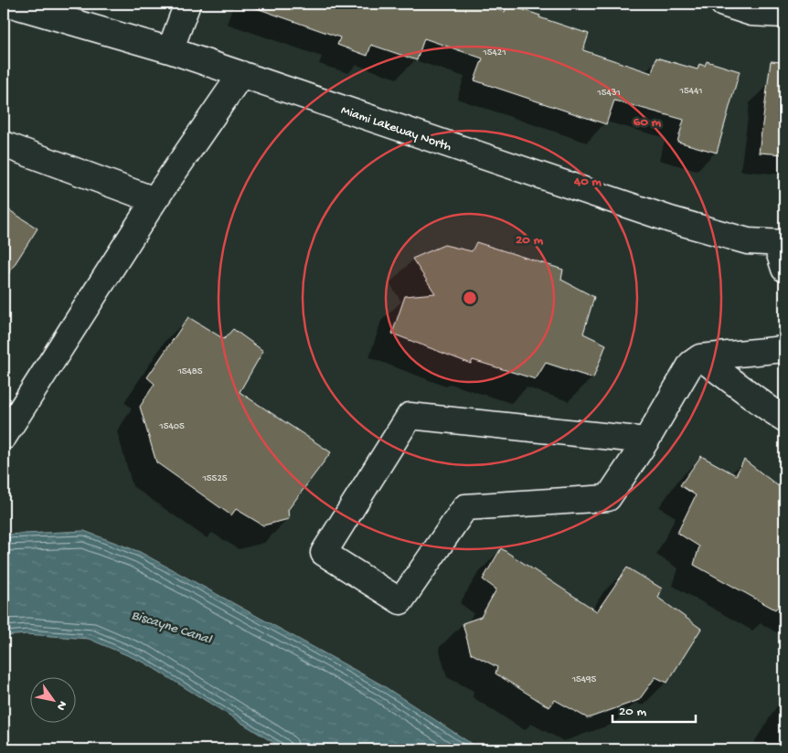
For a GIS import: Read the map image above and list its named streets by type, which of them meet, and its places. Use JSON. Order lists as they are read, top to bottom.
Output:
{
  "streets": {
    "street": ["Miami Lakeway North"]
  },
  "water": ["Biscayne Canal"],
  "house_numbers": [
    "15421",
    "15441",
    "15431",
    "15485",
    "15405",
    "15525",
    "15495"
  ],
  "scale_bar": "20 m",
  "north": "bottom right",
  "rings": ["60 m", "40 m", "20 m"]
}
